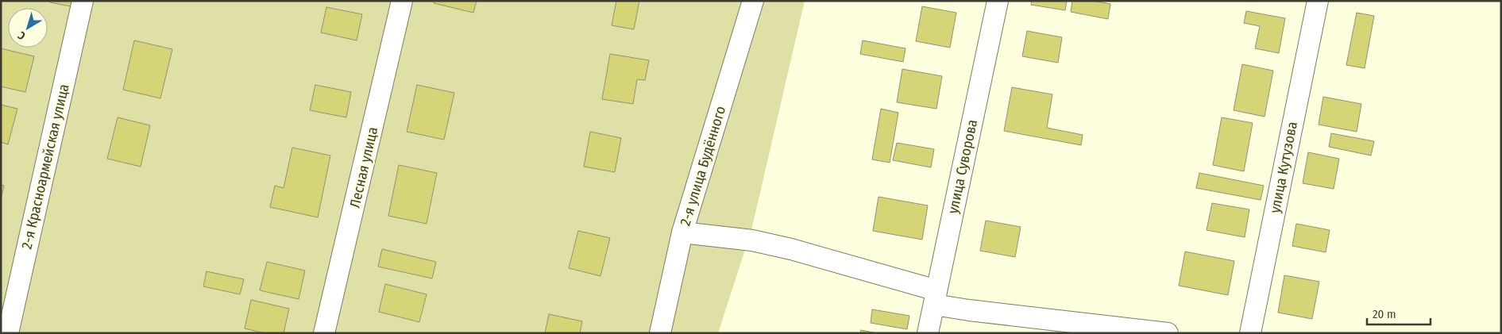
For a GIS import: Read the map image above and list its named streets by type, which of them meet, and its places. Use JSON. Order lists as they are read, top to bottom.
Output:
{
  "streets": {
    "street": [
      "2-я улица Будённого",
      "2-я Красноармейская улица",
      "улица Суворова",
      "Лесная улица",
      "улица Кутузова"
    ]
  },
  "scale_bar": "20 m",
  "north": "bottom left"
}
